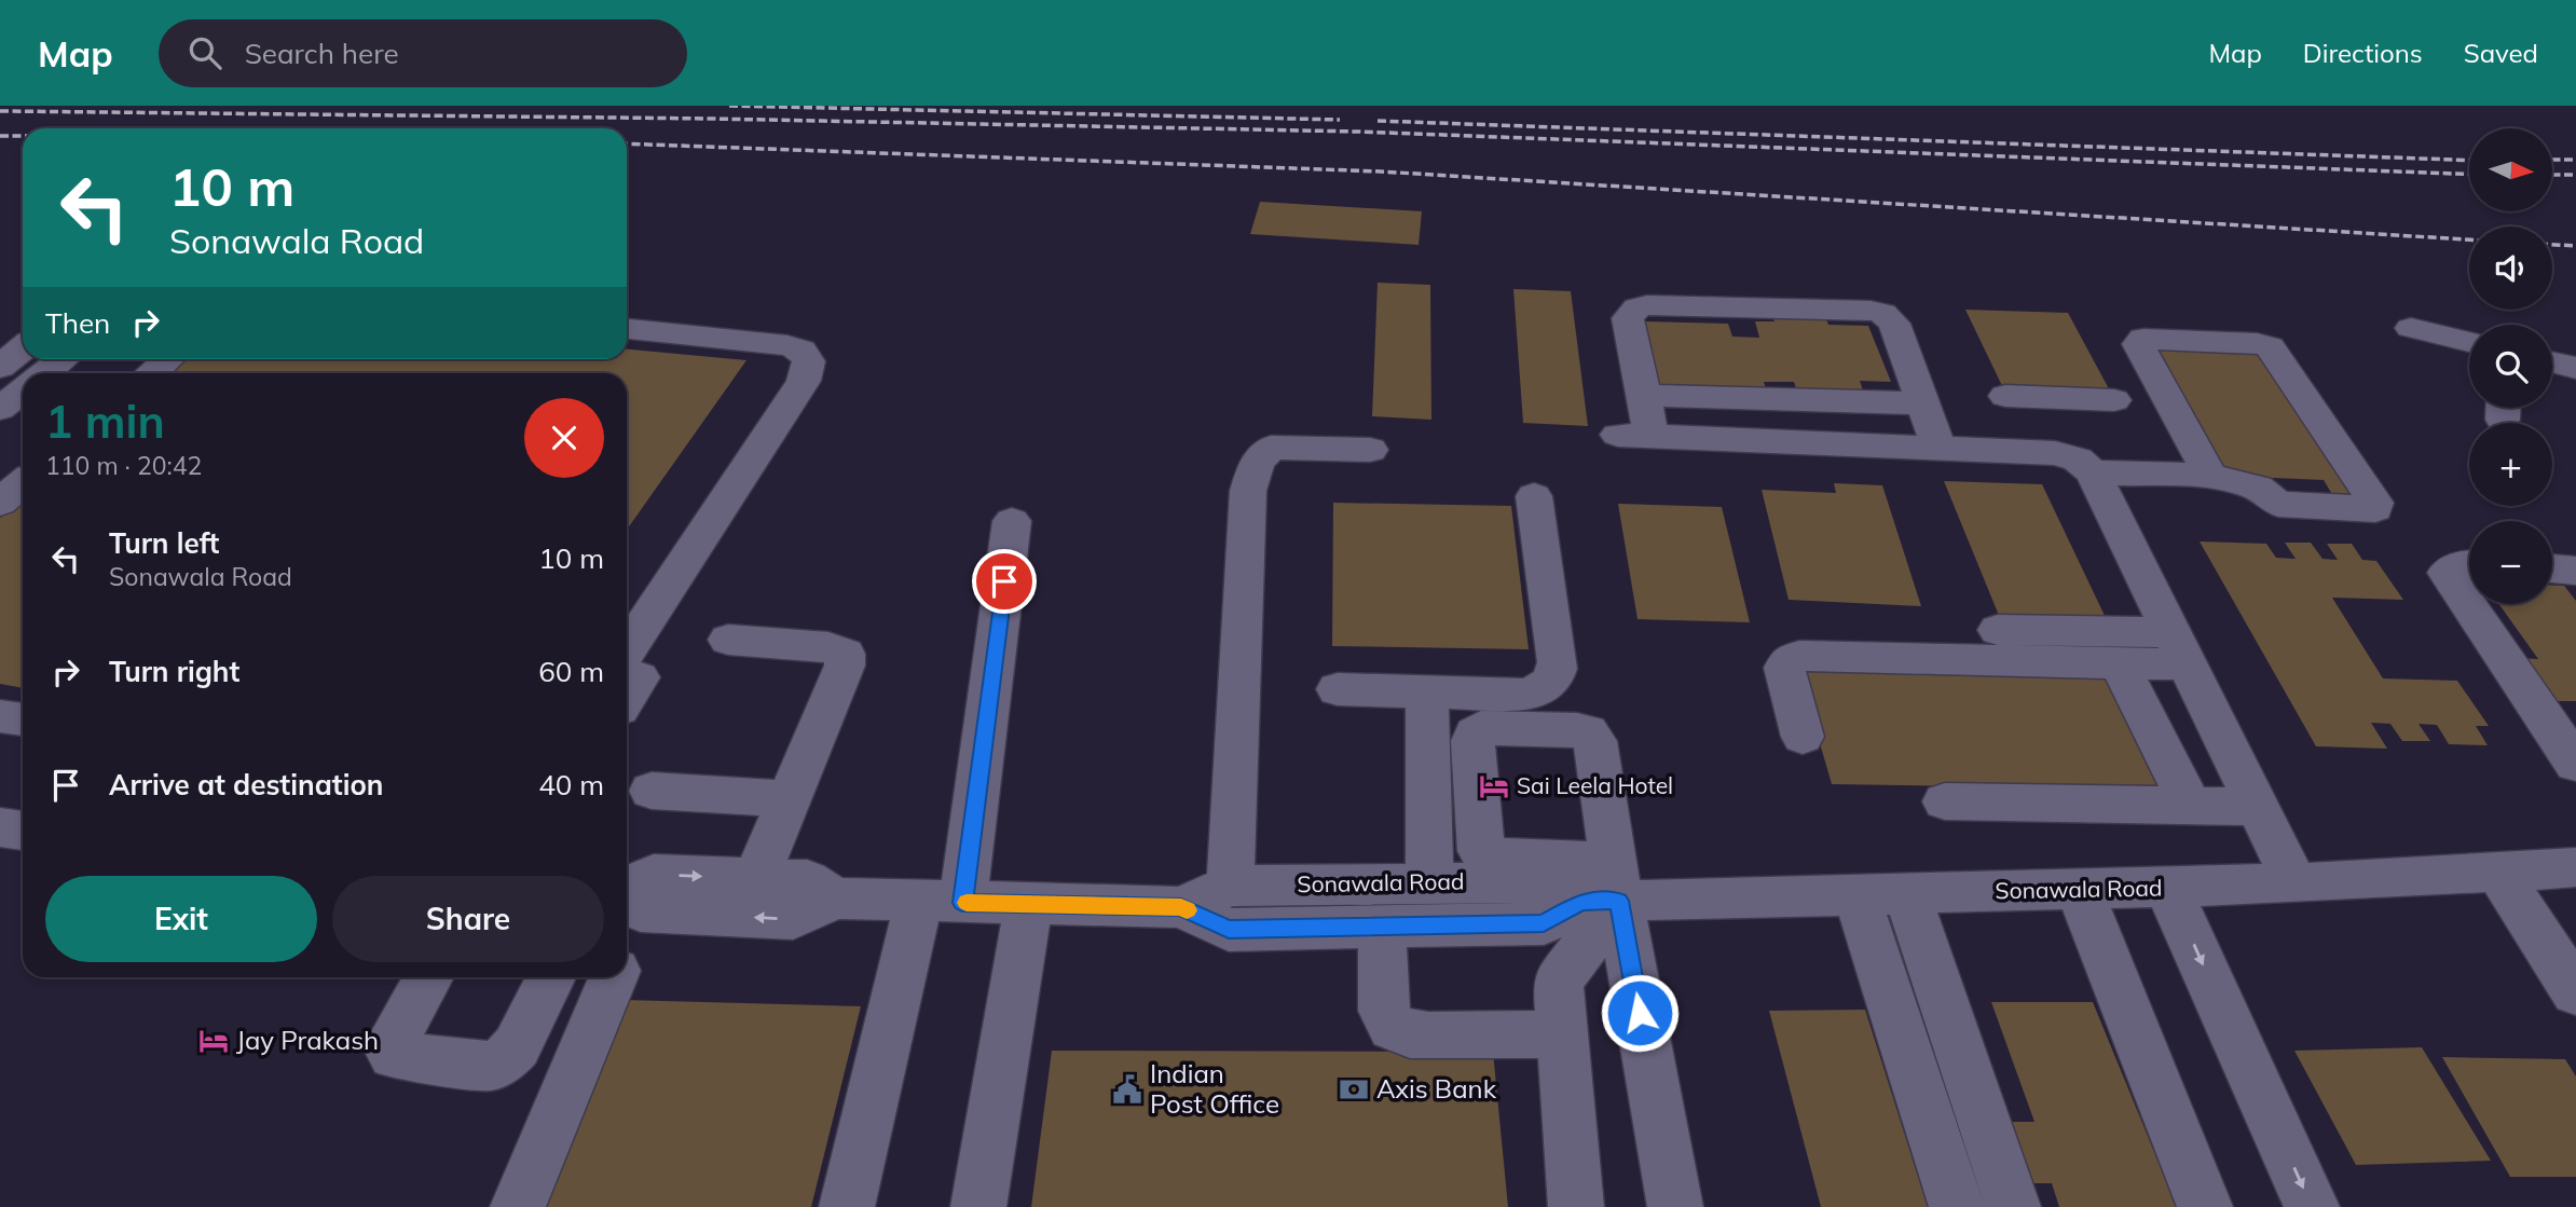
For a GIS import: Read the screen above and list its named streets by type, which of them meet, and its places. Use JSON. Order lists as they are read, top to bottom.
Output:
{
  "streets": {
    "street": ["Sonawala Road"]
  },
  "places": {
    "hotel": ["Sai Leela Hotel", "Jay Prakash"],
    "public building": ["Indian Post Office"],
    "bank": ["Axis Bank"]
  },
  "north": "right",
  "page": {
    "header": "Map",
    "search": "Search here",
    "nav": ["Map", "Directions", "Saved"],
    "map_buttons": ["+", "−"],
    "turn": ["10 m", "Sonawala Road"],
    "then": "Then",
    "heading": ["1 min", "110 m · 20:42"],
    "list": [
      {
        "name": "Turn left",
        "note": "Sonawala Road",
        "value": "10 m"
      },
      {
        "name": "Turn right",
        "value": "60 m"
      },
      {
        "name": "Arrive at destination",
        "value": "40 m"
      }
    ],
    "buttons": ["Exit", "Share"]
  }
}
